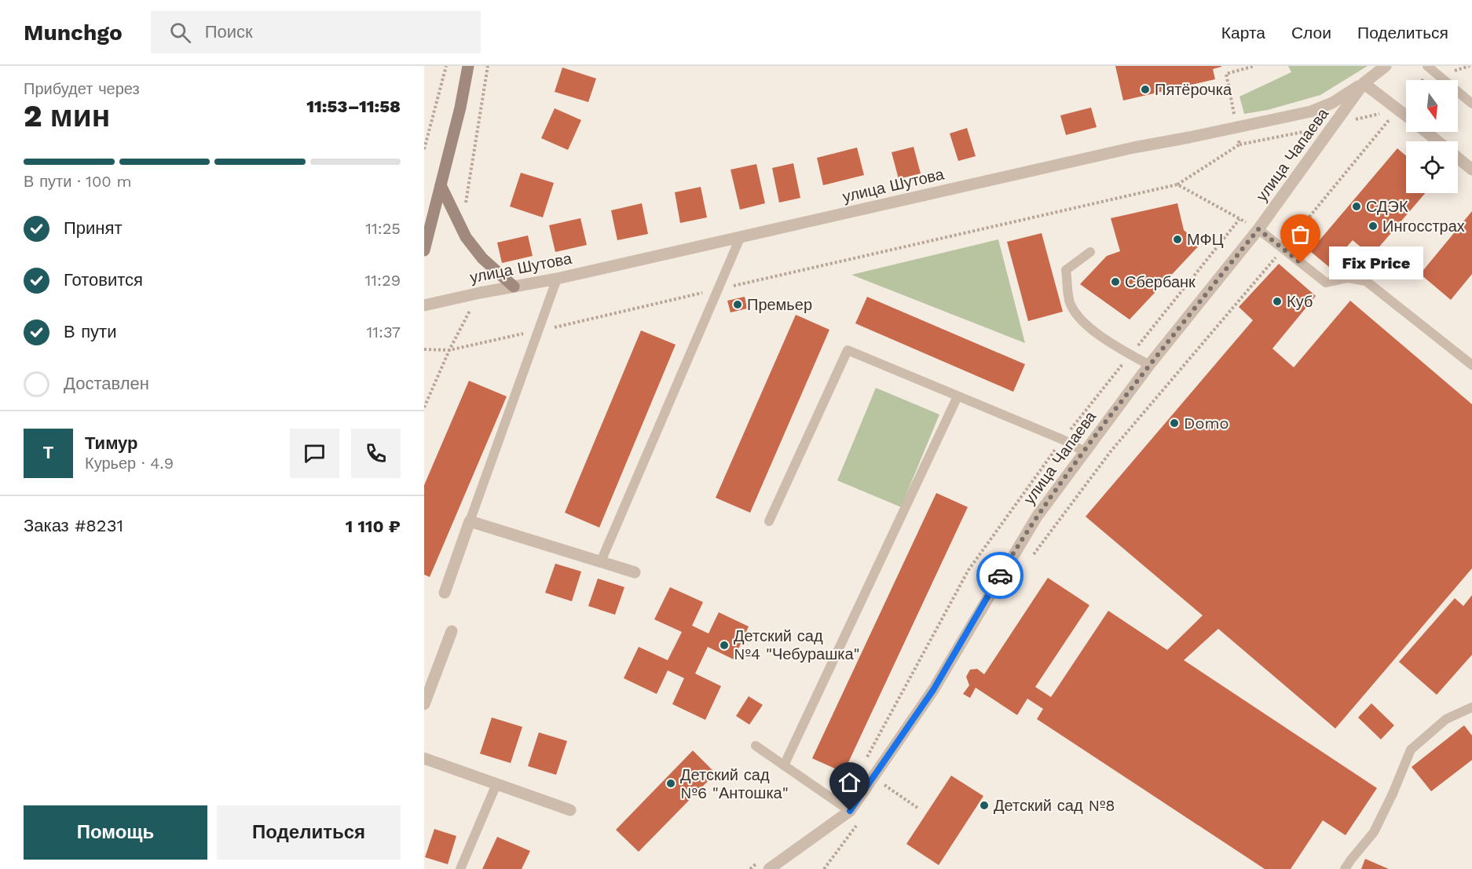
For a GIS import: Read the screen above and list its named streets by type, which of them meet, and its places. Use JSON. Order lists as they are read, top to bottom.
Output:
{
  "streets": {
    "street": ["улица Чапаева", "улица Шутова"]
  },
  "crossings": [
    ["улица Чапаева", "улица Шутова"]
  ],
  "places": [
    "Пятёрочка",
    "СДЭК",
    "Ингосстрах",
    "МФЦ",
    "Fix Price",
    "Сбербанк",
    "Куб",
    "Премьер",
    "Domo",
    "Детский сад №4 \"Чебурашка\"",
    "Детский сад №6 \"Антошка\"",
    "Детский сад №8"
  ],
  "north": "bottom",
  "page": {
    "header": "Munchgo",
    "search": "Поиск",
    "nav": ["Карта", "Слои", "Поделиться"],
    "heading": ["2 мин", "Прибудет через", "11:53–11:58"],
    "panel": [
      "Тимур",
      "Курьер · 4.9",
      "Заказ #8231",
      "1 110 ₽"
    ],
    "bar": "В пути · 100 m",
    "list": [
      ["Принят", "11:25"],
      ["Готовится", "11:29"],
      ["В пути", "11:37"],
      "Доставлен"
    ],
    "bubble": "Fix Price",
    "round": "Т",
    "buttons": ["Помощь", "Поделиться"]
  }
}
